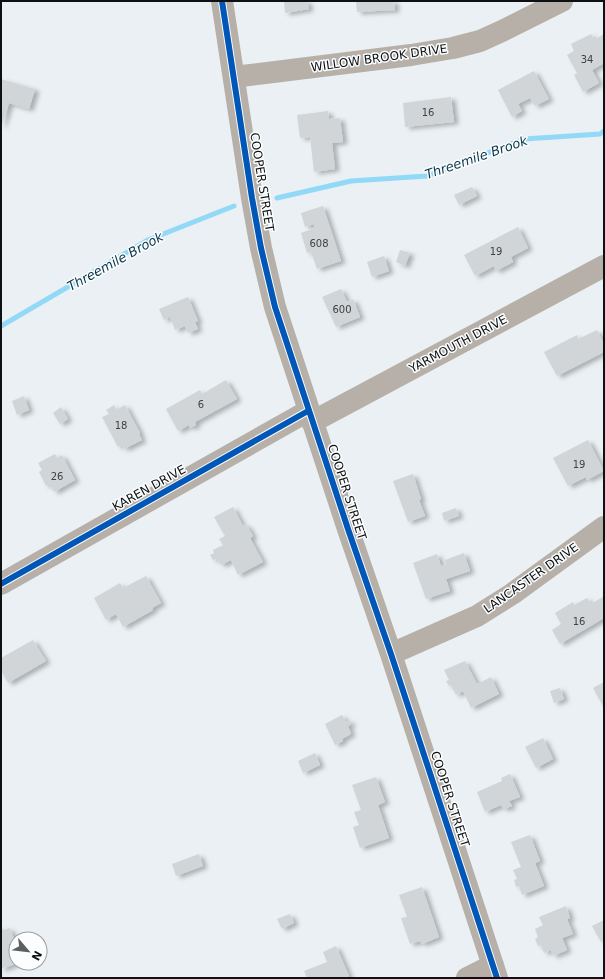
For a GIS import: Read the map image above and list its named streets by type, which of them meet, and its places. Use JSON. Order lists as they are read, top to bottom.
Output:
{
  "streets": {
    "street": [
      "WILLOW BROOK DRIVE",
      "COOPER STREET",
      "YARMOUTH DRIVE",
      "KAREN DRIVE",
      "LANCASTER DRIVE"
    ]
  },
  "crossings": [
    ["WILLOW BROOK DRIVE", "COOPER STREET"],
    ["COOPER STREET", "YARMOUTH DRIVE"],
    ["COOPER STREET", "KAREN DRIVE"],
    ["COOPER STREET", "LANCASTER DRIVE"],
    ["YARMOUTH DRIVE", "KAREN DRIVE"]
  ],
  "water": ["Threemile Brook"],
  "house_numbers": [
    "34",
    "16",
    "608",
    "19",
    "600",
    "6",
    "18",
    "19",
    "26",
    "16"
  ],
  "north": "bottom right"
}
